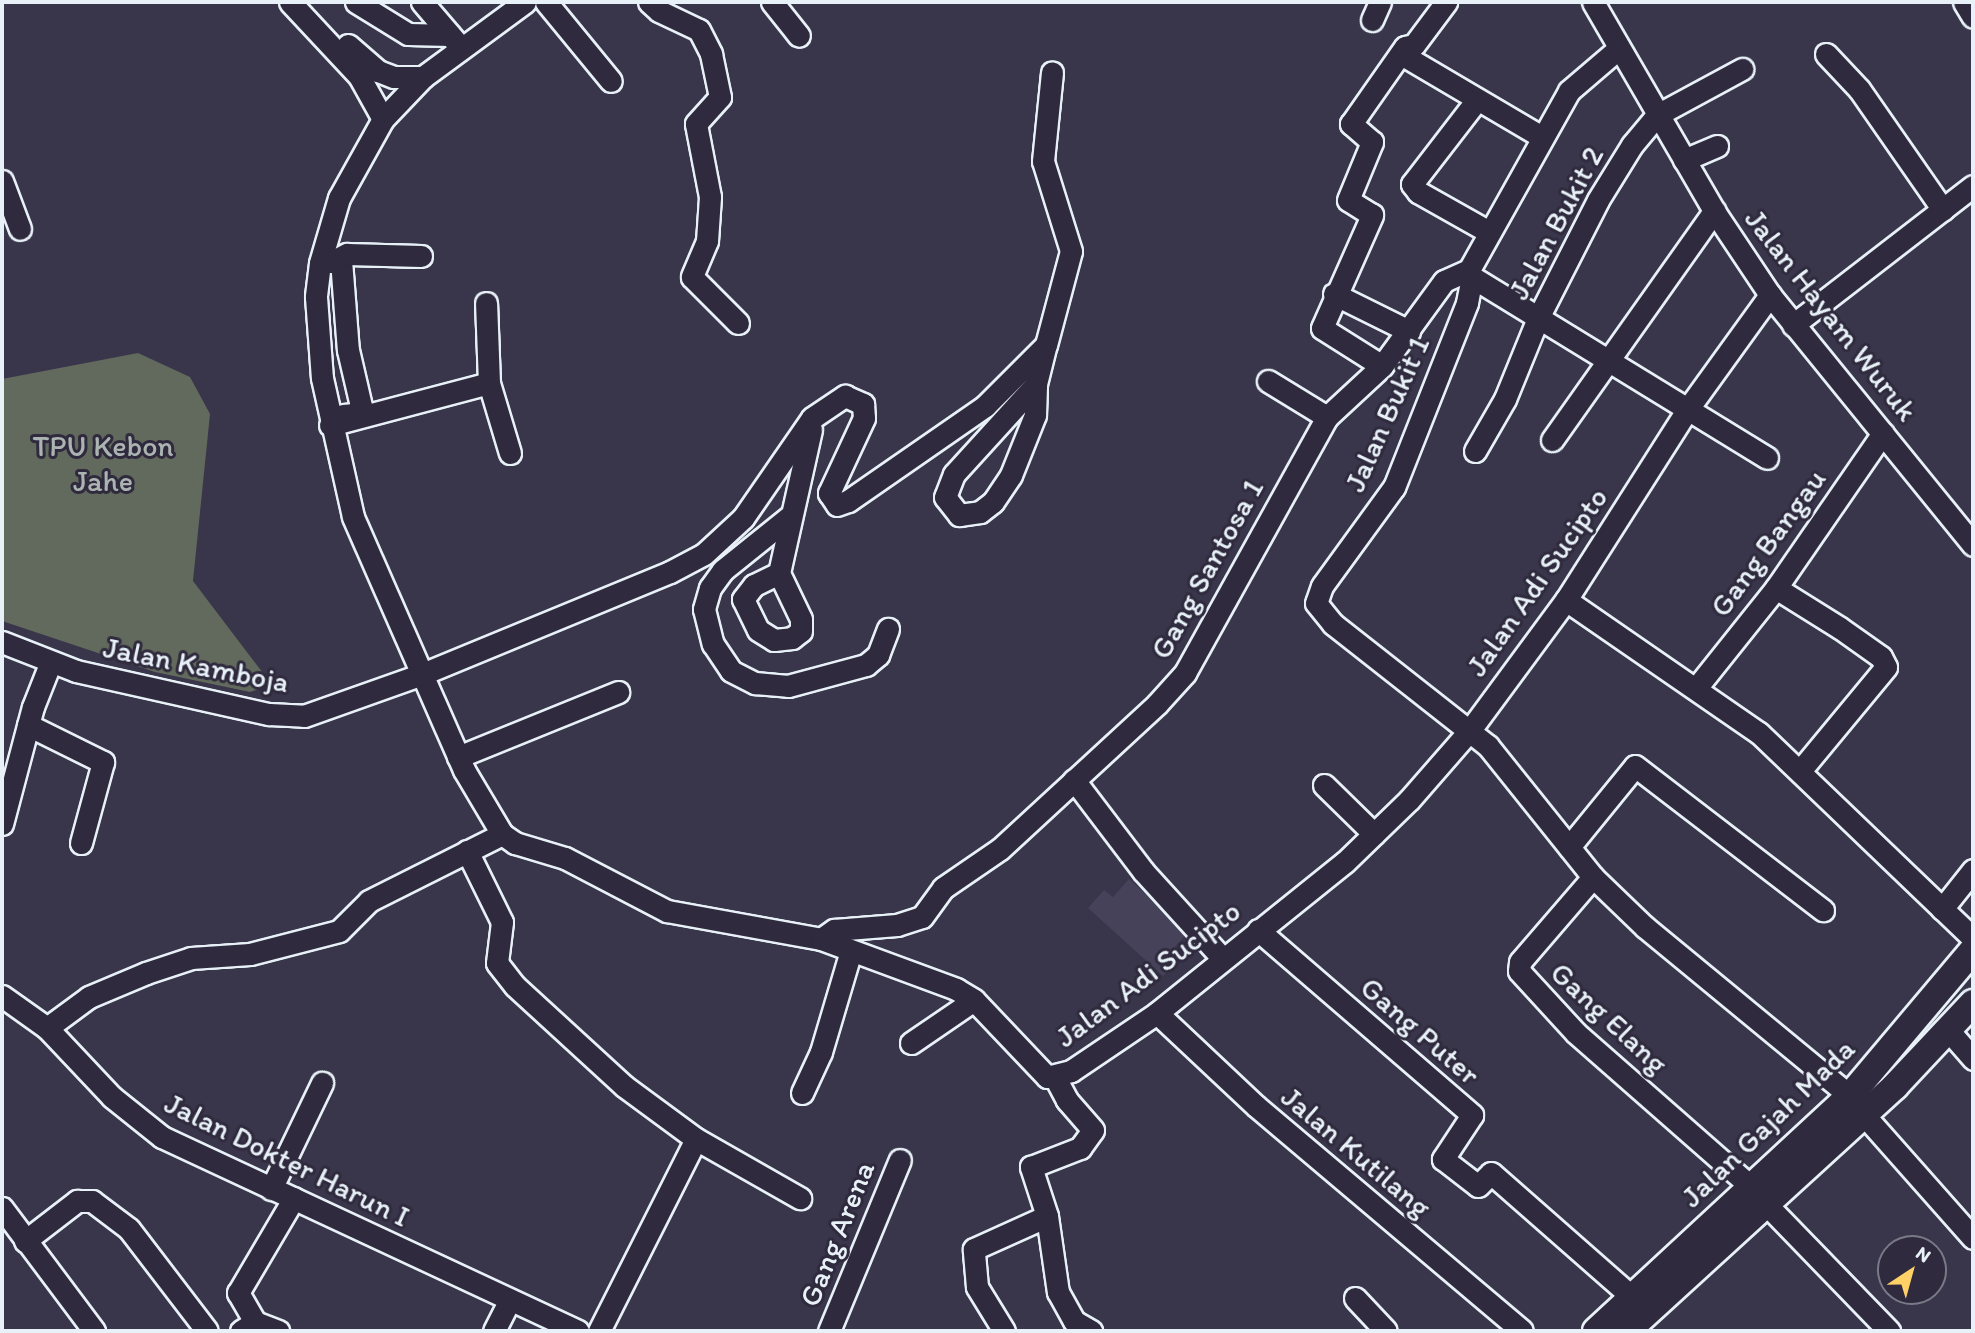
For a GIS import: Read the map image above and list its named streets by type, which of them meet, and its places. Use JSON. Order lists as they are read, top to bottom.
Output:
{
  "streets": {
    "main road": ["Jalan Gajah Mada"],
    "street": [
      "Jalan Bukit 2",
      "Jalan Hayam Wuruk",
      "Jalan Bukit 1",
      "Gang Bangau",
      "Gang Santosa 1",
      "Jalan Adi Sucipto",
      "Jalan Kamboja",
      "Gang Elang",
      "Gang Puter",
      "Jalan Kutilang",
      "Jalan Dokter Harun I",
      "Gang Arena"
    ]
  },
  "crossings": [
    ["Jalan Bukit 2", "Jalan Hayam Wuruk"],
    ["Jalan Hayam Wuruk", "Jalan Bukit 1"],
    ["Jalan Hayam Wuruk", "Gang Bangau"],
    ["Jalan Hayam Wuruk", "Jalan Adi Sucipto"],
    ["Jalan Bukit 1", "Gang Santosa 1"],
    ["Jalan Bukit 1", "Jalan Adi Sucipto"],
    ["Gang Santosa 1", "Jalan Adi Sucipto"],
    ["Jalan Adi Sucipto", "Gang Puter"],
    ["Jalan Adi Sucipto", "Jalan Kutilang"],
    ["Gang Elang", "Jalan Gajah Mada"],
    ["Gang Puter", "Jalan Gajah Mada"]
  ],
  "parks": ["TPU Kebon Jahe"],
  "north": "top right"
}
